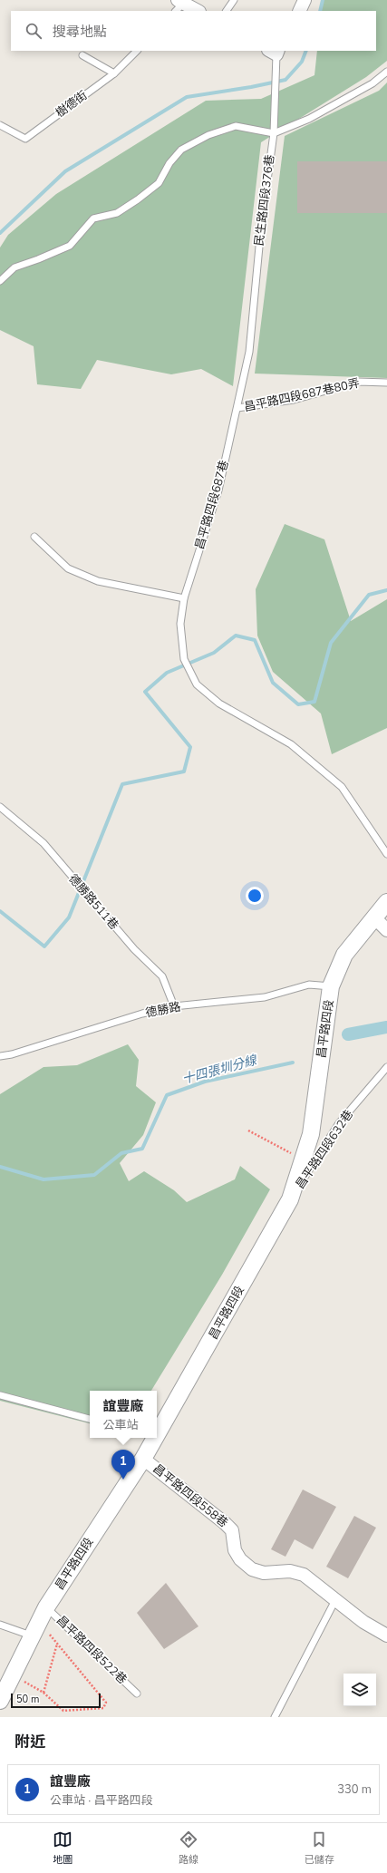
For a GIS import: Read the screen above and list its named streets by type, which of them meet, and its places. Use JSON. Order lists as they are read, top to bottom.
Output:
{
  "streets": {
    "street": ["昌平路四段", "昌平路四段558巷"],
    "lane": [
      "樹德街",
      "民生路四段376巷",
      "昌平路四段687巷80弄",
      "昌平路四段687巷",
      "德勝路511巷",
      "德勝路",
      "昌平路四段632巷",
      "昌平路四段522巷"
    ]
  },
  "crossings": [
    ["民生路四段376巷", "昌平路四段687巷"],
    ["昌平路四段687巷80弄", "昌平路四段687巷"],
    ["德勝路511巷", "德勝路"],
    ["德勝路", "昌平路四段"],
    ["昌平路四段", "昌平路四段632巷"],
    ["昌平路四段", "昌平路四段558巷"],
    ["昌平路四段", "昌平路四段522巷"]
  ],
  "water": ["十四張圳分線"],
  "scale_bar": "50 m",
  "page": {
    "search": "搜尋地點",
    "popup": ["誼豐廠", "公車站"],
    "pins": "1",
    "scale": "50 m",
    "heading": "附近",
    "list": [
      {
        "mark": "1",
        "name": "誼豐廠",
        "note": "公車站 · 昌平路四段",
        "value": "330 m"
      }
    ],
    "nav": ["地圖", "路線", "已儲存"]
  }
}
